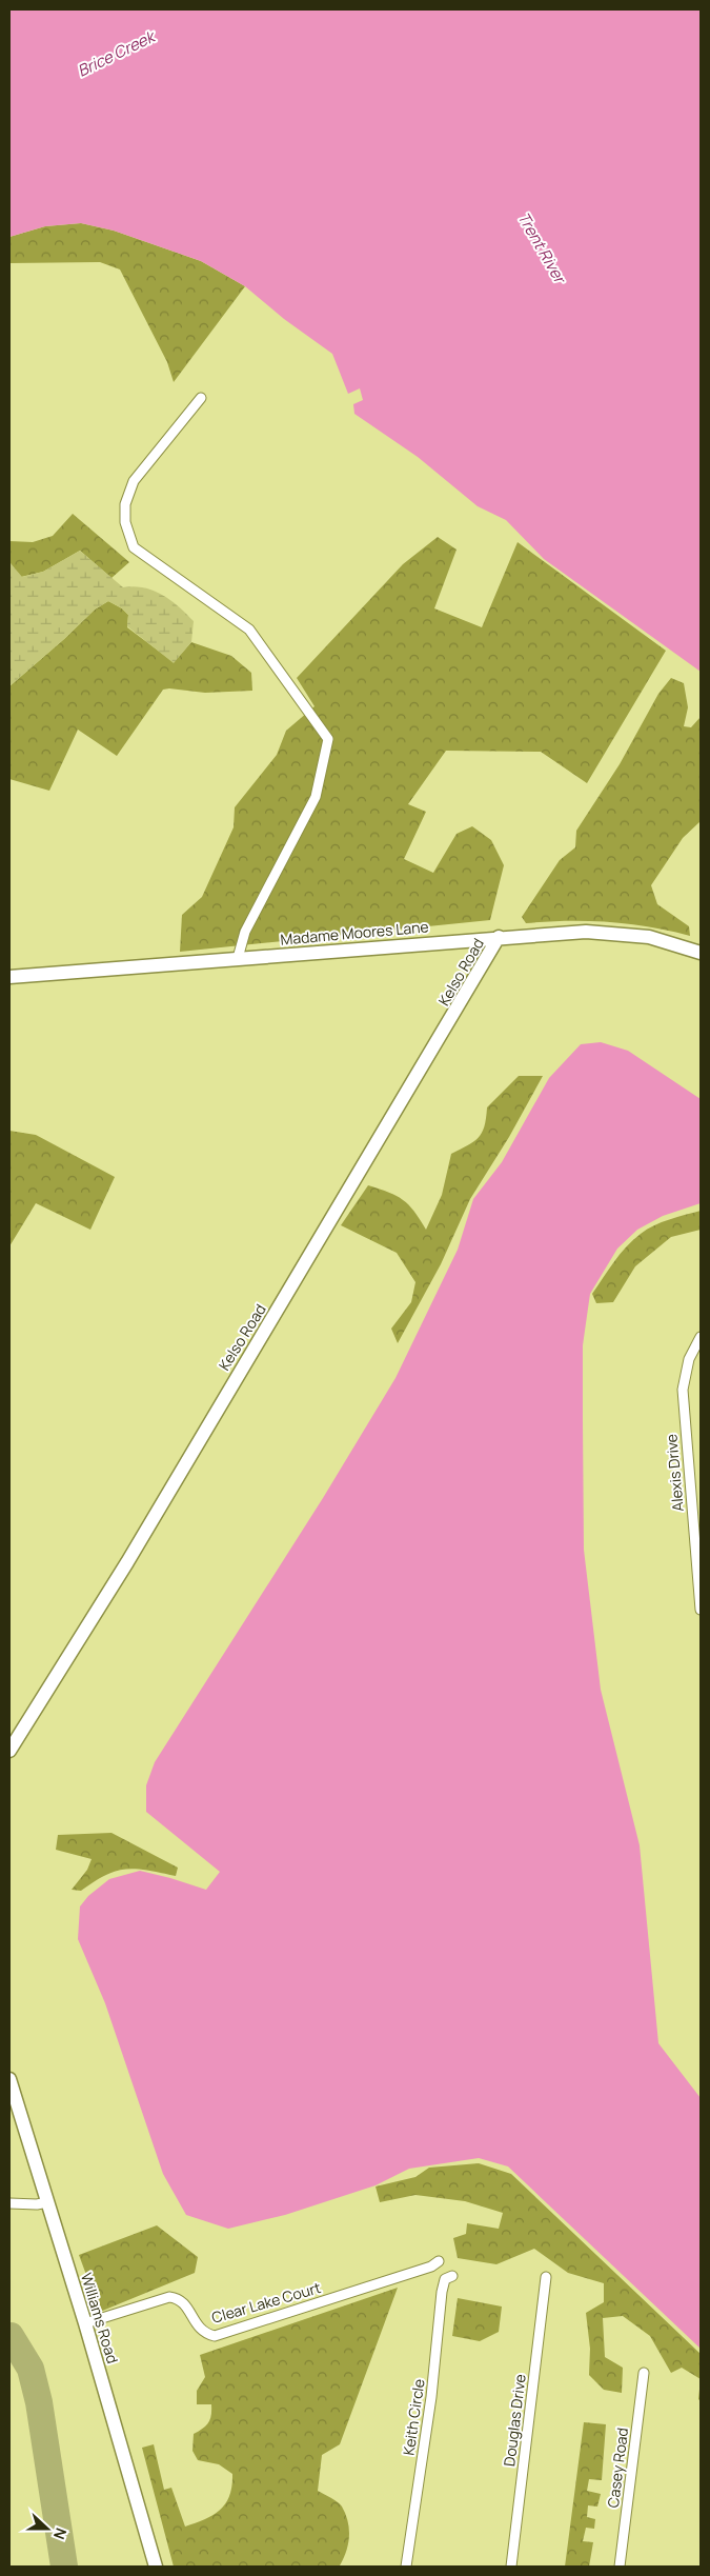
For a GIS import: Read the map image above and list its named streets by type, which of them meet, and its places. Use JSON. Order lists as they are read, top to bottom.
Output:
{
  "streets": {
    "street": [
      "Madame Moores Lane",
      "Kelso Road",
      "Alexis Drive",
      "Clear Lake Court",
      "Williams Road",
      "Keith Circle",
      "Douglas Drive",
      "Casey Road"
    ]
  },
  "crossings": [
    ["Madame Moores Lane", "Kelso Road"],
    ["Clear Lake Court", "Williams Road"]
  ],
  "water": ["Brice Creek", "Trent River"],
  "north": "right"
}
